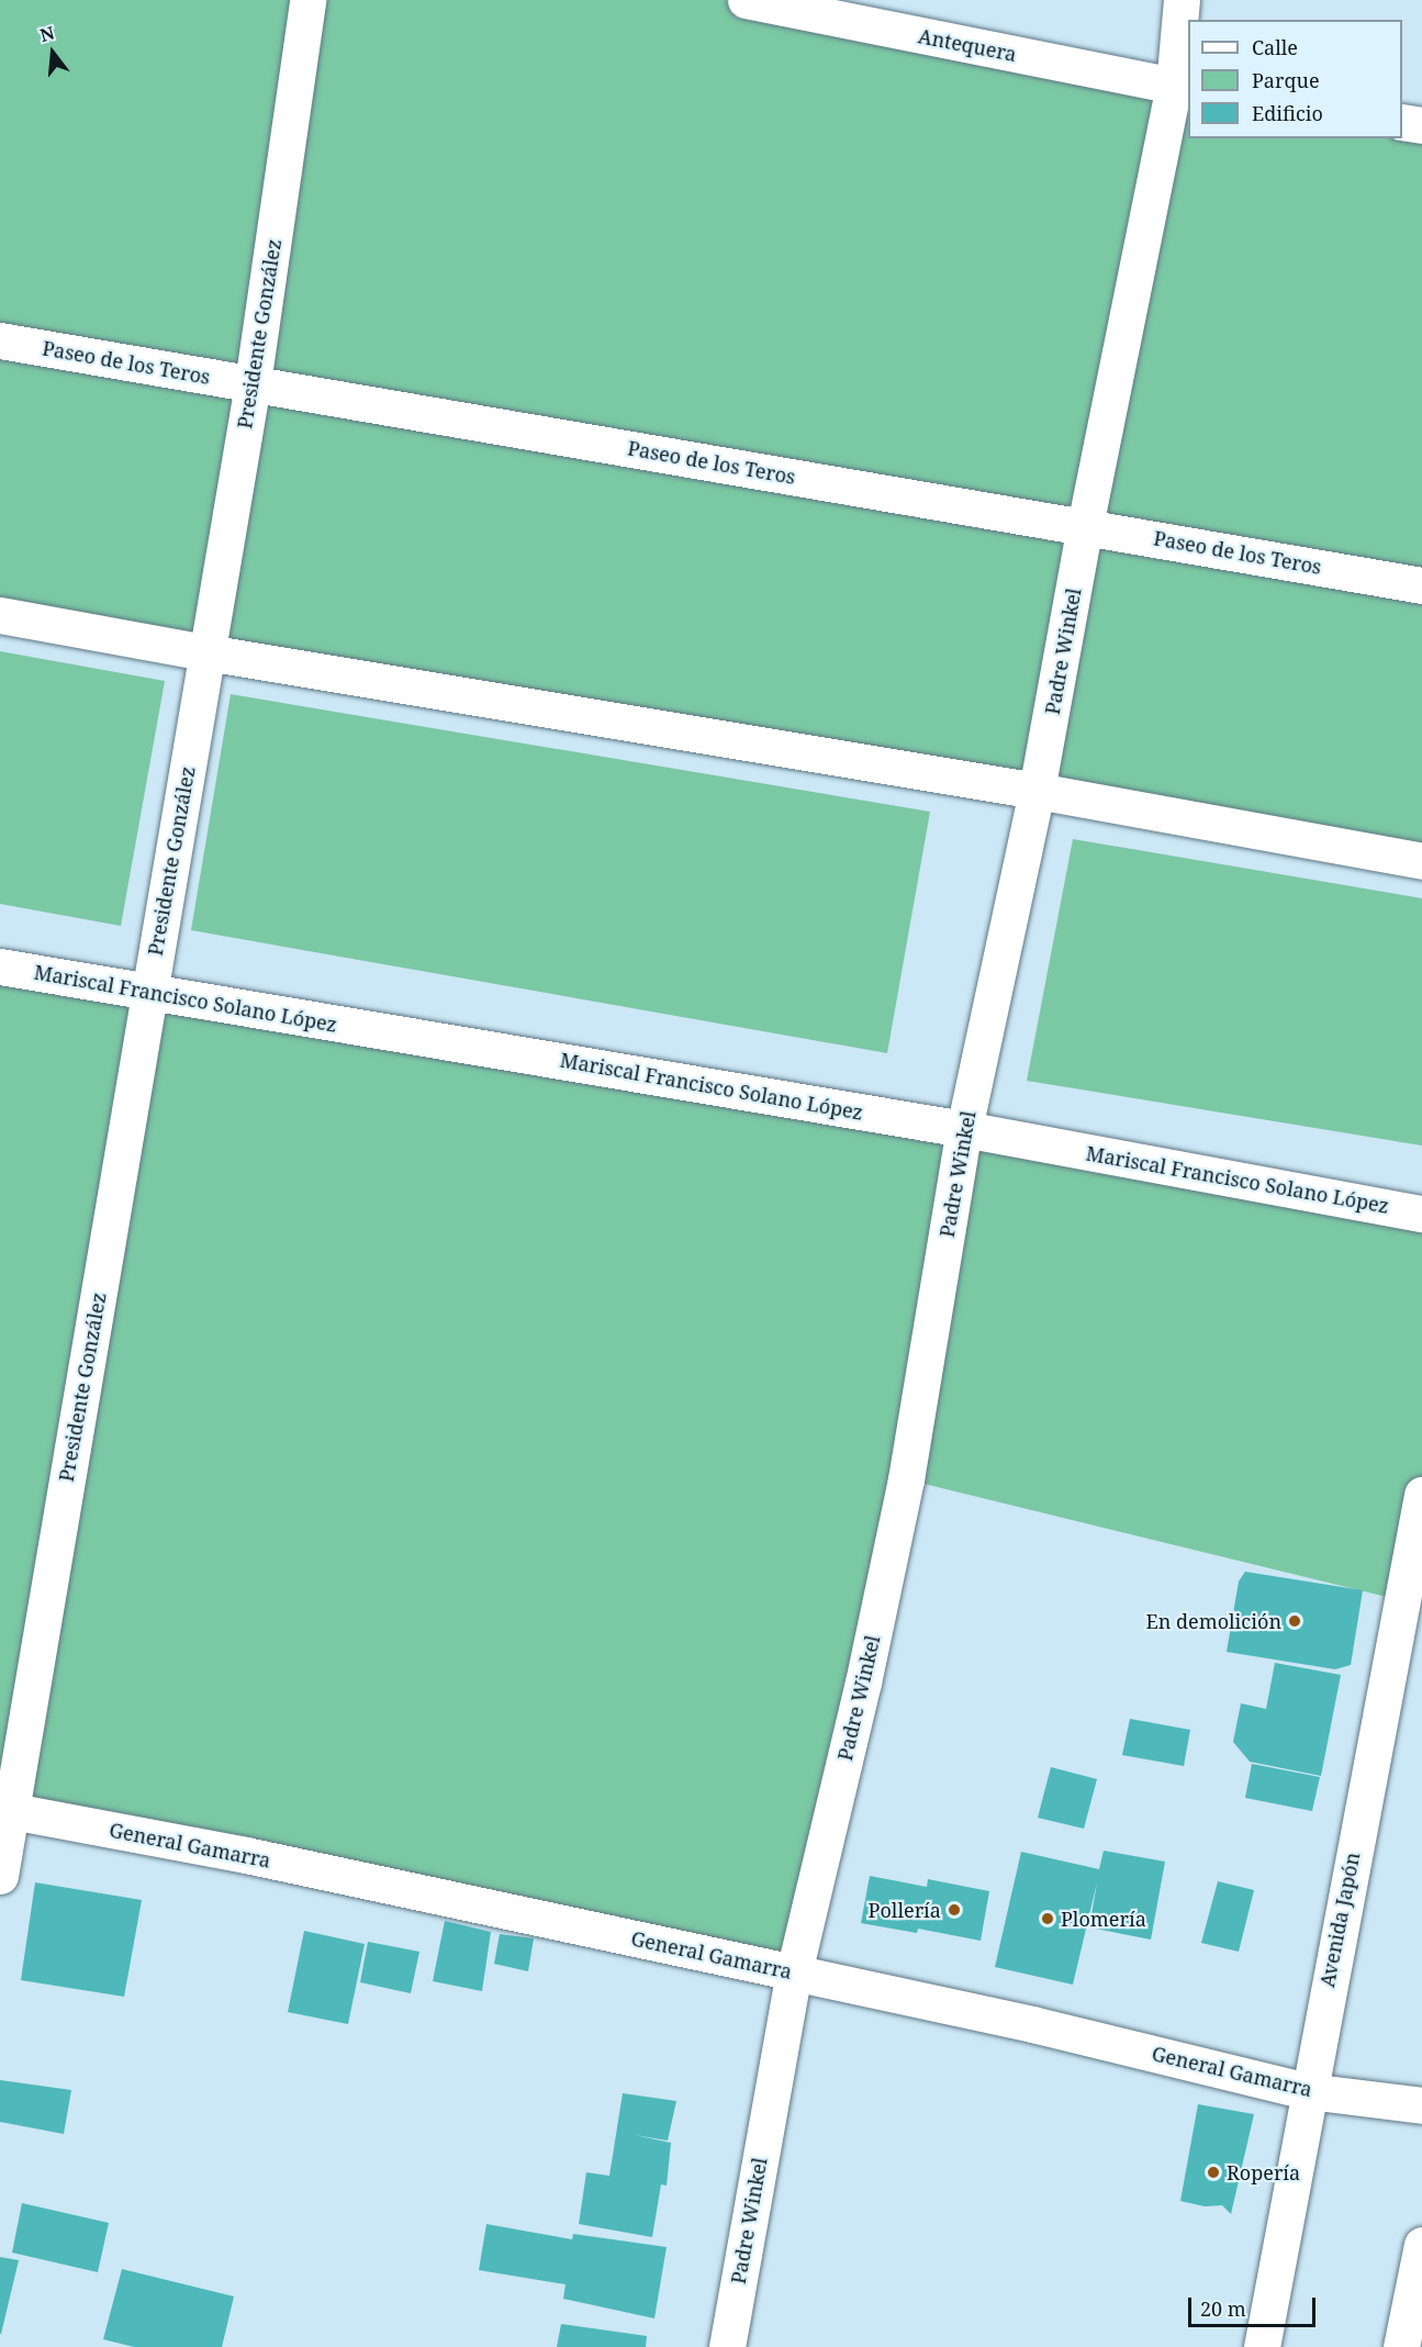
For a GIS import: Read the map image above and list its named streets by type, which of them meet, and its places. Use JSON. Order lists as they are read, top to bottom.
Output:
{
  "streets": {
    "street": [
      "Antequera",
      "Presidente González",
      "Paseo de los Teros",
      "Padre Winkel",
      "Mariscal Francisco Solano López",
      "General Gamarra",
      "Avenida Japón"
    ]
  },
  "crossings": [
    ["Antequera", "Padre Winkel"],
    ["Presidente González", "Paseo de los Teros"],
    ["Presidente González", "Mariscal Francisco Solano López"],
    ["Presidente González", "General Gamarra"],
    ["Paseo de los Teros", "Padre Winkel"],
    ["Padre Winkel", "Mariscal Francisco Solano López"],
    ["Padre Winkel", "General Gamarra"],
    ["General Gamarra", "Avenida Japón"]
  ],
  "places": [
    "En demolición",
    "Pollería",
    "Plomería",
    "Ropería"
  ],
  "legend": ["Calle", "Parque", "Edificio"],
  "scale_bar": "20 m",
  "north": "top"
}
